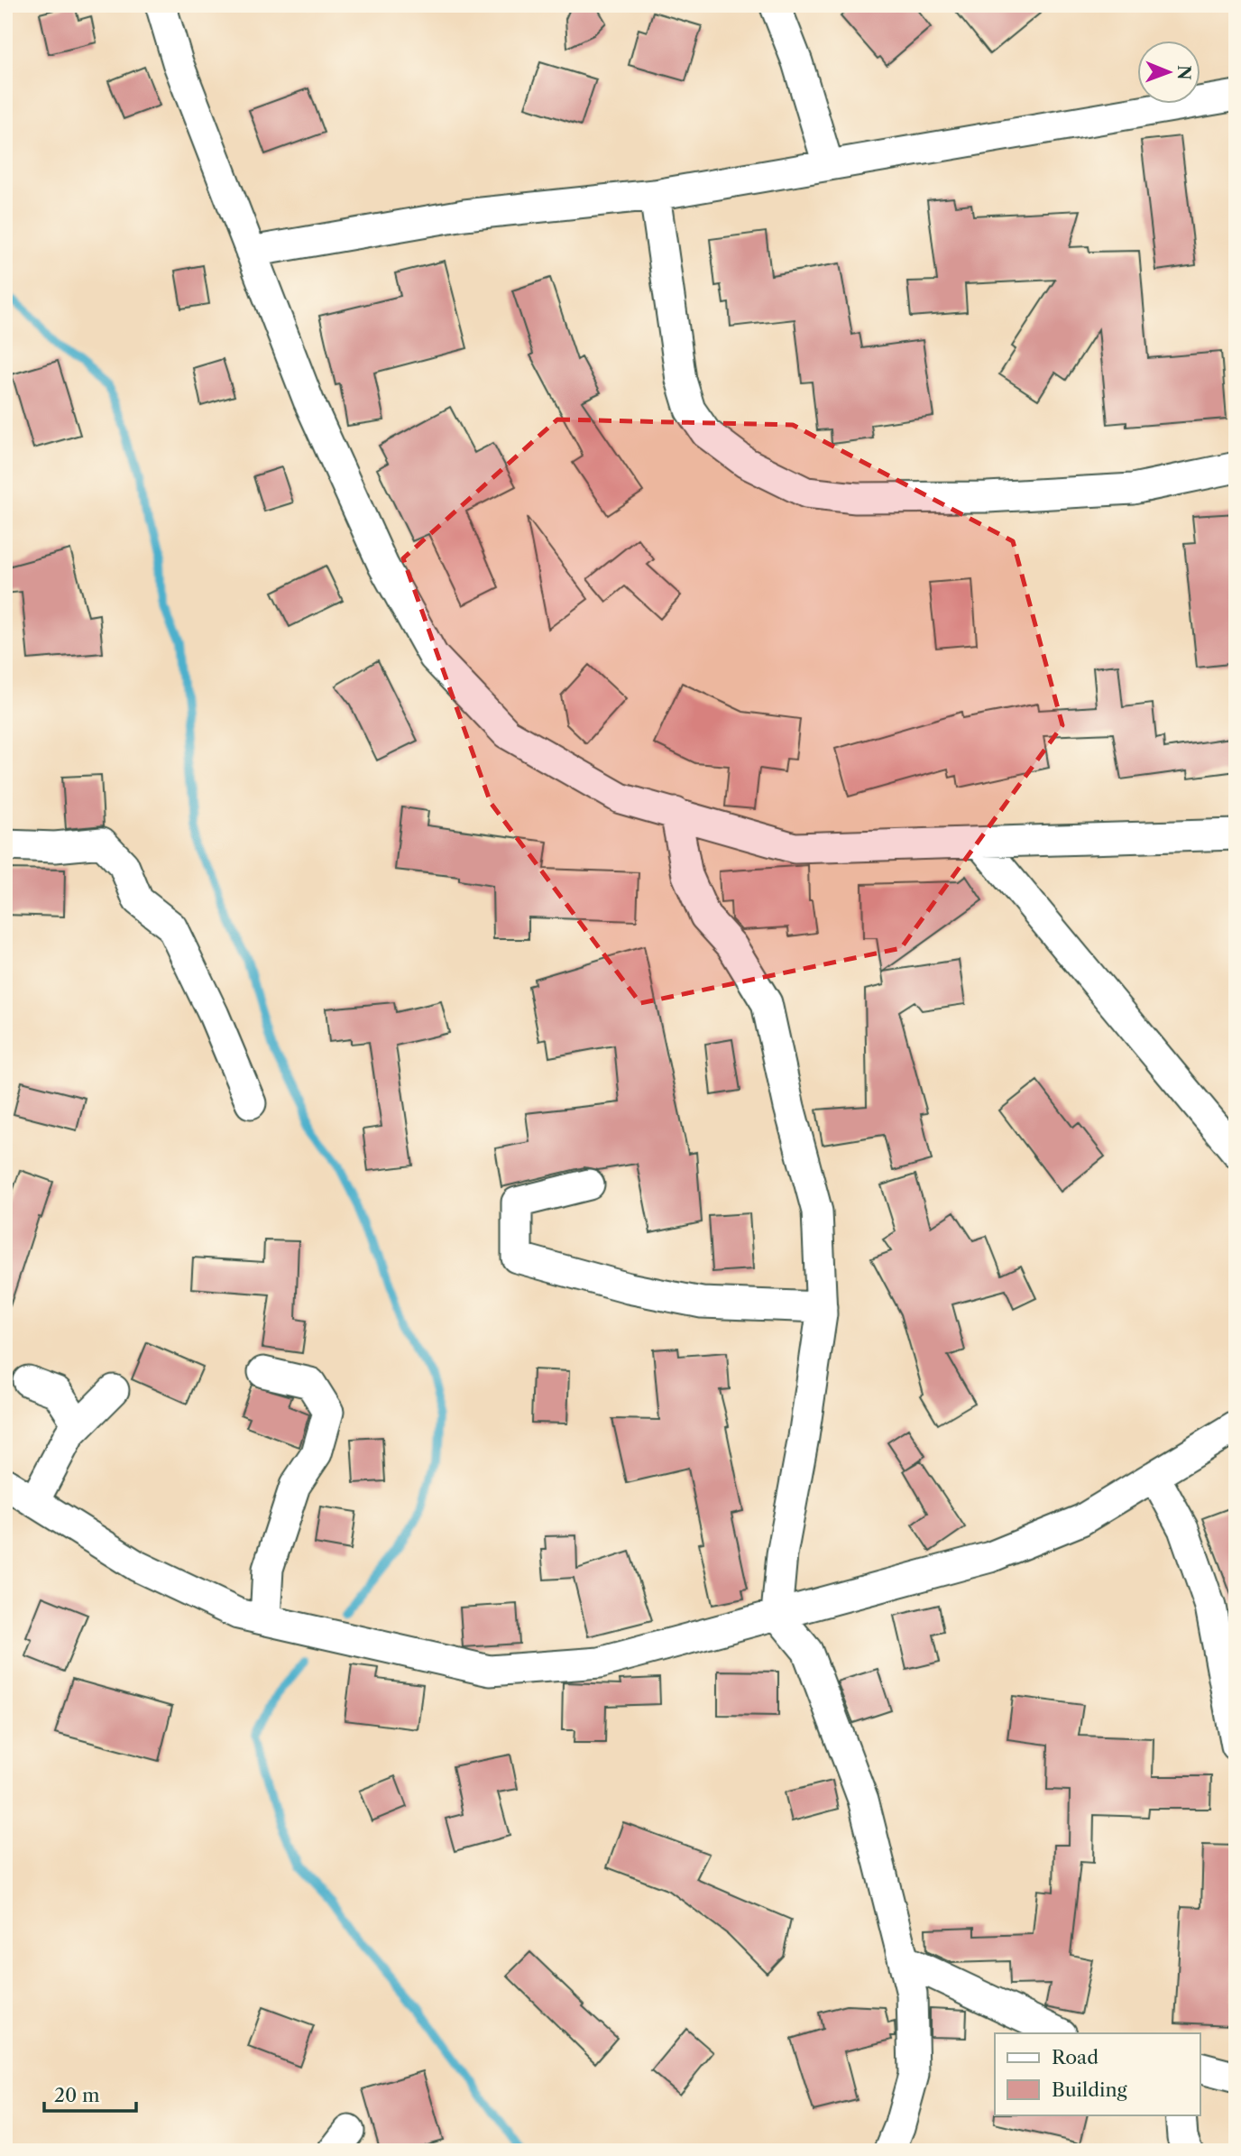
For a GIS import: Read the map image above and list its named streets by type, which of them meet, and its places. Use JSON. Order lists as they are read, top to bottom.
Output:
{
  "legend": ["Road", "Building"],
  "scale_bar": "20 m",
  "north": "right"
}
